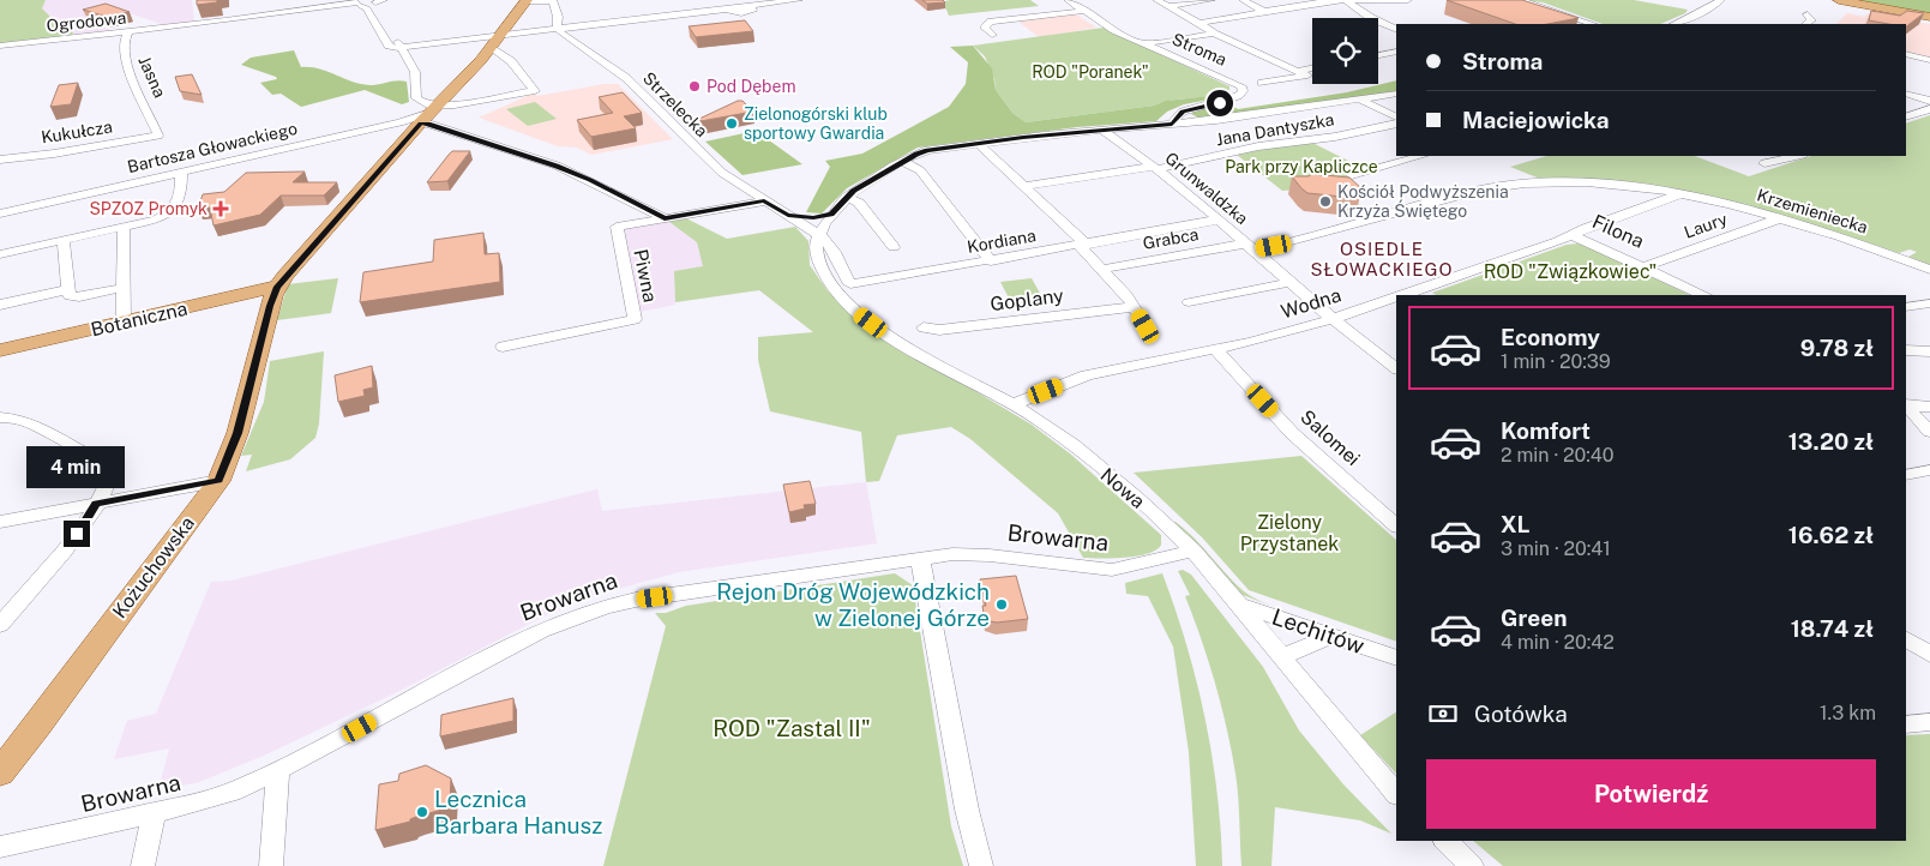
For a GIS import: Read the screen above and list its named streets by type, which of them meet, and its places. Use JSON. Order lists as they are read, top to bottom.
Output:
{
  "streets": {
    "main road": ["Botaniczna", "Kożuchowska"],
    "street": [
      "Ogrodowa",
      "Stroma",
      "Jasna",
      "Strzelecka",
      "Jana Dantyszka",
      "Kukułcza",
      "Bartosza Głowackiego",
      "Grunwaldzka",
      "Krzemieniecka",
      "Laury",
      "Filona",
      "Grabca",
      "Kordiana",
      "Piwna",
      "Goplany",
      "Wodna",
      "Salomei",
      "Nowa",
      "Browarna",
      "Lechitów"
    ]
  },
  "crossings": [
    ["Ogrodowa", "Jasna"],
    ["Jasna", "Kukułcza"],
    ["Strzelecka", "Kordiana"],
    ["Strzelecka", "Piwna"],
    ["Strzelecka", "Nowa"],
    ["Jana Dantyszka", "Grunwaldzka"],
    ["Bartosza Głowackiego", "Kożuchowska"],
    ["Grunwaldzka", "Krzemieniecka"],
    ["Grunwaldzka", "Grabca"],
    ["Grunwaldzka", "Kordiana"],
    ["Grunwaldzka", "Wodna"],
    ["Krzemieniecka", "Laury"],
    ["Krzemieniecka", "Grabca"],
    ["Krzemieniecka", "Wodna"],
    ["Laury", "Filona"],
    ["Filona", "Wodna"],
    ["Kordiana", "Nowa"],
    ["Wodna", "Salomei"],
    ["Wodna", "Nowa"],
    ["Botaniczna", "Kożuchowska"],
    ["Nowa", "Browarna"],
    ["Nowa", "Lechitów"]
  ],
  "districts": ["OSIEDLE SŁOWACKIEGO"],
  "parks": [
    "ROD \"Poranek\"",
    "Park przy Kapliczce",
    "ROD \"Związkowiec\"",
    "Zielony Przystanek",
    "ROD \"Zastal II\""
  ],
  "places": {
    "other": [
      "Pod Dębem",
      "Zielonogórski klub sportowy Gwardia",
      "Kościół Podwyższenia Krzyża Świętego",
      "Rejon Dróg Wojewódzkich w Zielonej Górze",
      "Lecznica Barbara Hanusz"
    ],
    "health": ["SPZOZ Promyk"]
  },
  "page": {
    "banner": ["Stroma", "Maciejowicka"],
    "list": [
      {
        "name": "Economy",
        "note": "1 min · 20:39",
        "value": "9.78 zł"
      },
      {
        "name": "Komfort",
        "note": "2 min · 20:40",
        "value": "13.20 zł"
      },
      {
        "name": "XL",
        "note": "3 min · 20:41",
        "value": "16.62 zł"
      },
      {
        "name": "Green",
        "note": "4 min · 20:42",
        "value": "18.74 zł"
      }
    ],
    "bubble": "4 min",
    "pay": ["Gotówka", "1.3 km"],
    "buttons": "Potwierdź"
  }
}
